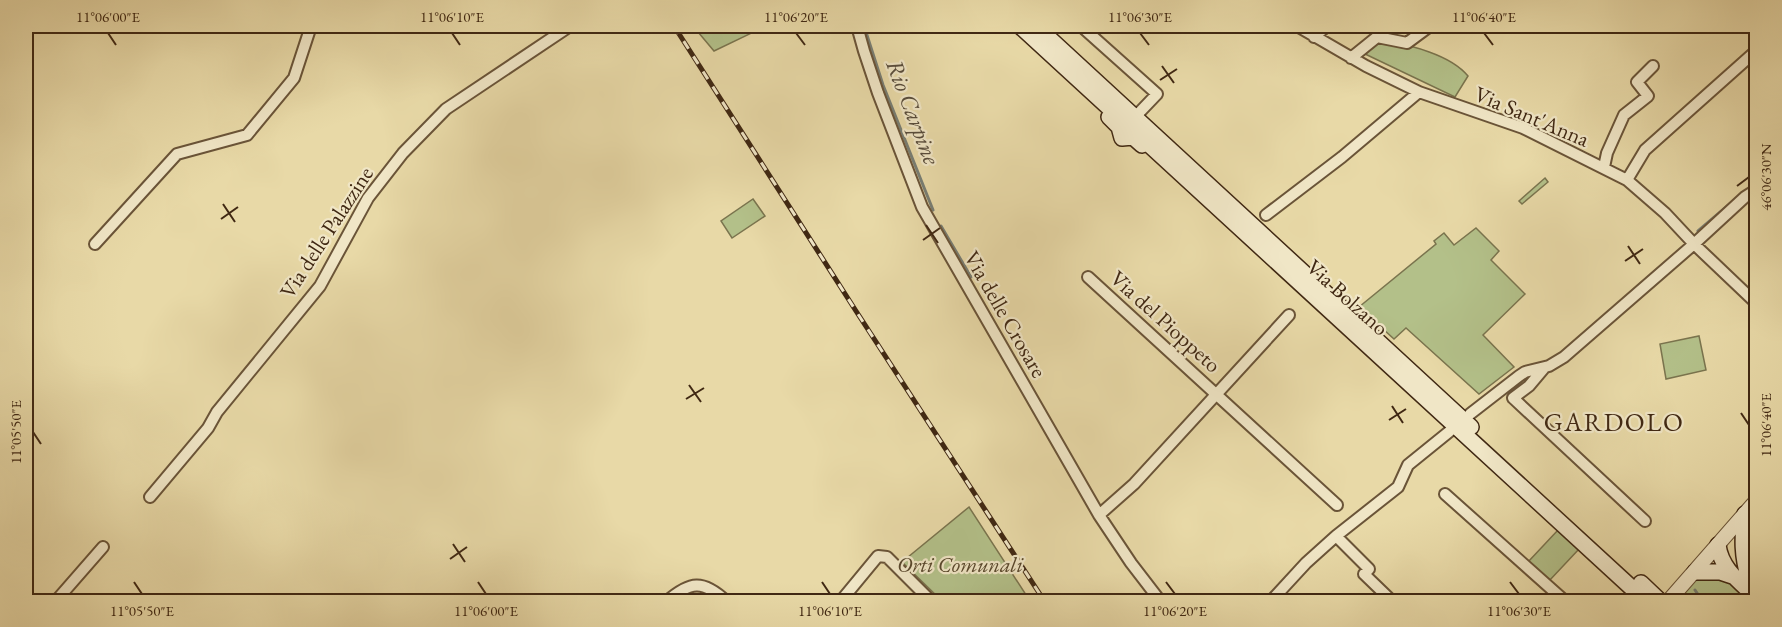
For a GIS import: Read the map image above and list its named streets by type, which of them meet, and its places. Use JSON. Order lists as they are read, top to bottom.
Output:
{
  "streets": {
    "main road": ["Via Bolzano"],
    "street": [
      "Via Sant'Anna",
      "Via delle Palazzine",
      "Via delle Crosare",
      "Via del Pioppeto"
    ]
  },
  "crossings": [
    ["Via delle Crosare", "Via del Pioppeto"]
  ],
  "districts": ["GARDOLO"],
  "water": ["Rio Carpine"],
  "parks": ["Orti Comunali"],
  "coordinates": [
    "11°06'00\"E",
    "11°06'10\"E",
    "11°06'20\"E",
    "11°06'30\"E",
    "11°06'40\"E",
    "46°06'30\"N",
    "11°05'50\"E"
  ]
}
